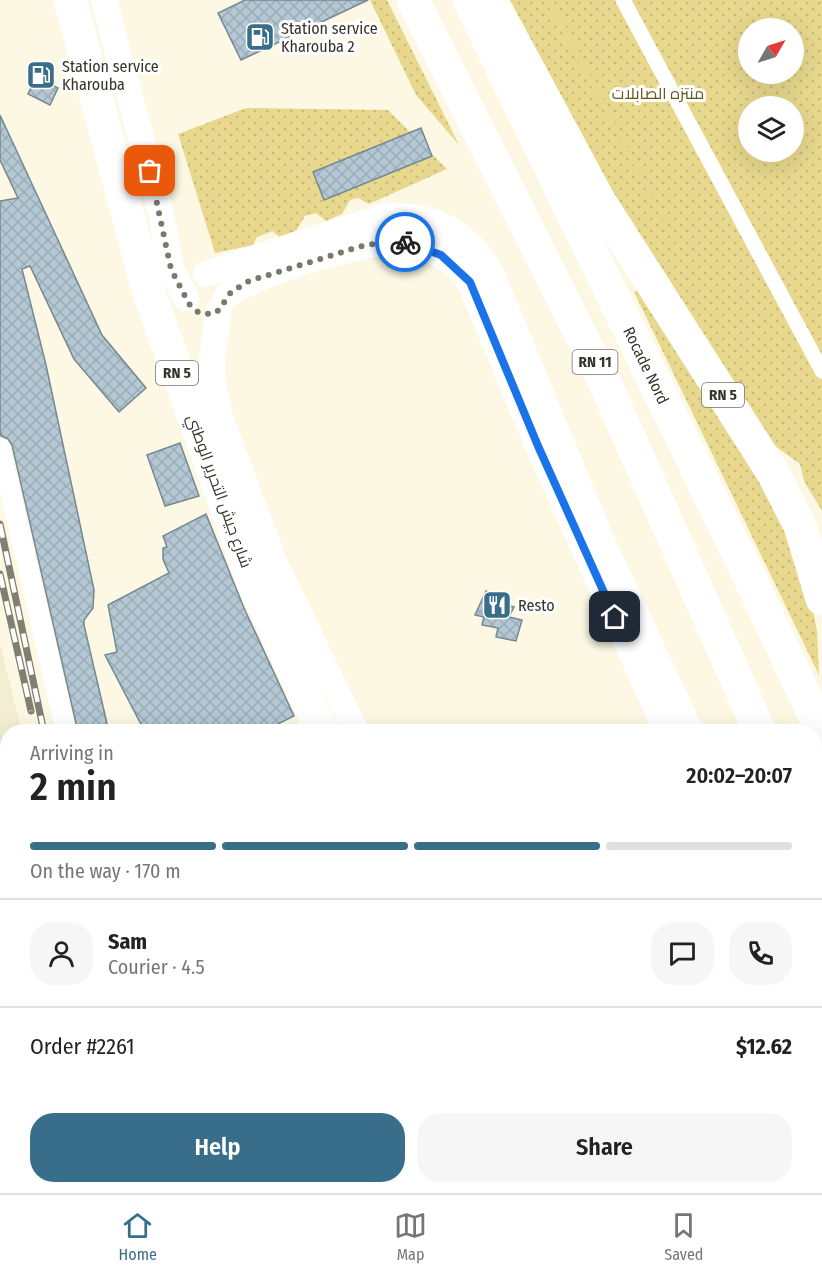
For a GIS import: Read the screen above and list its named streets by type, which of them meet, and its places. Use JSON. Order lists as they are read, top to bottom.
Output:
{
  "streets": {
    "highway": [
      "RN 11",
      "Rocade Nord",
      "RN 5",
      "شارع جيش التحرير الوطني"
    ]
  },
  "parks": ["منتزه الصابلات"],
  "places": {
    "fuel station": ["Station service Kharouba 2", "Station service Kharouba"],
    "restaurant": ["Resto"]
  },
  "north": "top right",
  "page": {
    "heading": ["2 min", "Arriving in", "20:02–20:07"],
    "panel": [
      "Sam",
      "Courier · 4.5",
      "Order #2261",
      "$12.62"
    ],
    "bar": "On the way · 170 m",
    "buttons": ["Help", "Share"],
    "tabs": ["Home", "Map", "Saved"]
  }
}
